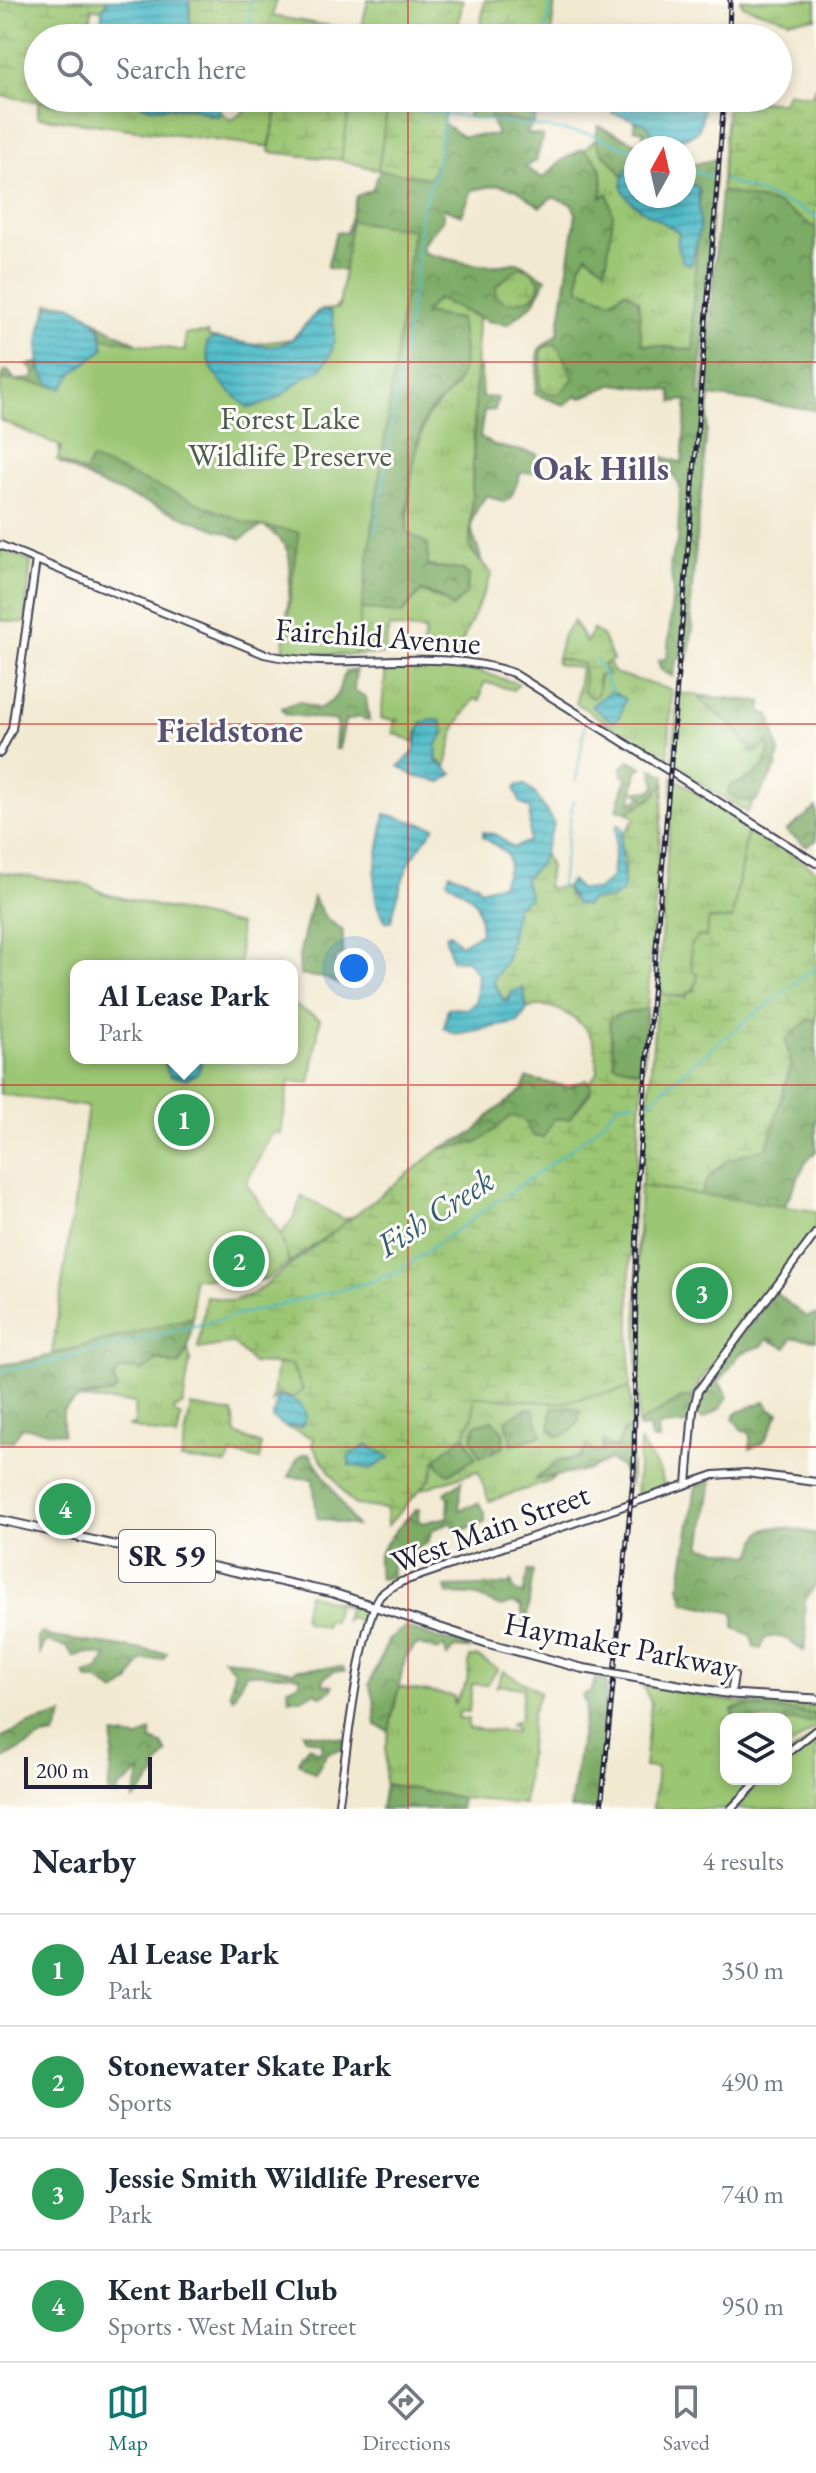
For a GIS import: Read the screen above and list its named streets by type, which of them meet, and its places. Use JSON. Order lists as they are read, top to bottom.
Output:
{
  "streets": {
    "main road": [
      "Fairchild Avenue",
      "West Main Street",
      "SR 59",
      "Haymaker Parkway"
    ]
  },
  "crossings": [
    ["West Main Street", "Haymaker Parkway"]
  ],
  "districts": ["Oak Hills", "Fieldstone"],
  "water": ["Fish Creek"],
  "parks": ["Forest Lake Wildlife Preserve"],
  "scale_bar": "200 m",
  "north": "top",
  "page": {
    "search": "Search here",
    "popup": ["Al Lease Park", "Park"],
    "pins": [
      "1",
      "2",
      "3",
      "4"
    ],
    "scale": "200 m",
    "heading": ["Nearby", "4 results"],
    "list": [
      {
        "mark": "1",
        "name": "Al Lease Park",
        "note": "Park",
        "value": "350 m"
      },
      {
        "mark": "2",
        "name": "Stonewater Skate Park",
        "note": "Sports",
        "value": "490 m"
      },
      {
        "mark": "3",
        "name": "Jessie Smith Wildlife Preserve",
        "note": "Park",
        "value": "740 m"
      },
      {
        "mark": "4",
        "name": "Kent Barbell Club",
        "note": "Sports · West Main Street",
        "value": "950 m"
      }
    ],
    "nav": ["Map", "Directions", "Saved"]
  }
}
